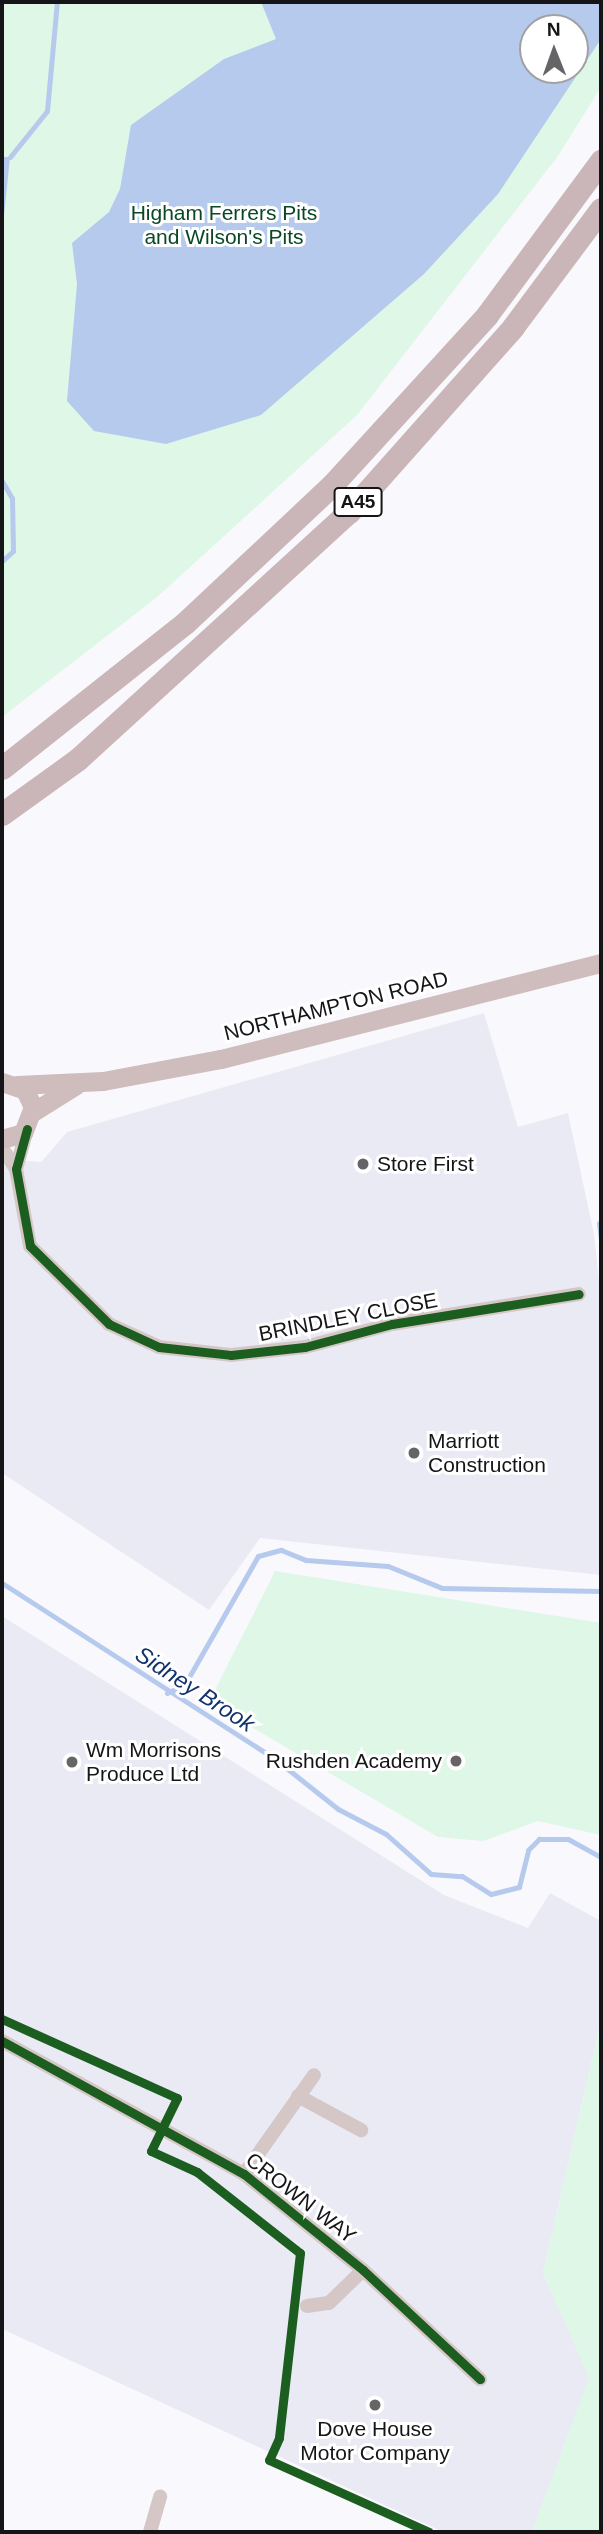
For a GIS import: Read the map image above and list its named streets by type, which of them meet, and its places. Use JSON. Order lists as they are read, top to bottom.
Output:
{
  "streets": {
    "highway": ["A45"],
    "main road": ["NORTHAMPTON ROAD"],
    "street": ["BRINDLEY CLOSE", "CROWN WAY"]
  },
  "crossings": [
    ["NORTHAMPTON ROAD", "BRINDLEY CLOSE"]
  ],
  "water": ["Sidney Brook"],
  "parks": ["Higham Ferrers Pits and Wilson's Pits"],
  "places": [
    "Store First",
    "Marriott Construction",
    "Rushden Academy",
    "Wm Morrisons Produce Ltd",
    "Dove House Motor Company"
  ],
  "north": "top"
}
